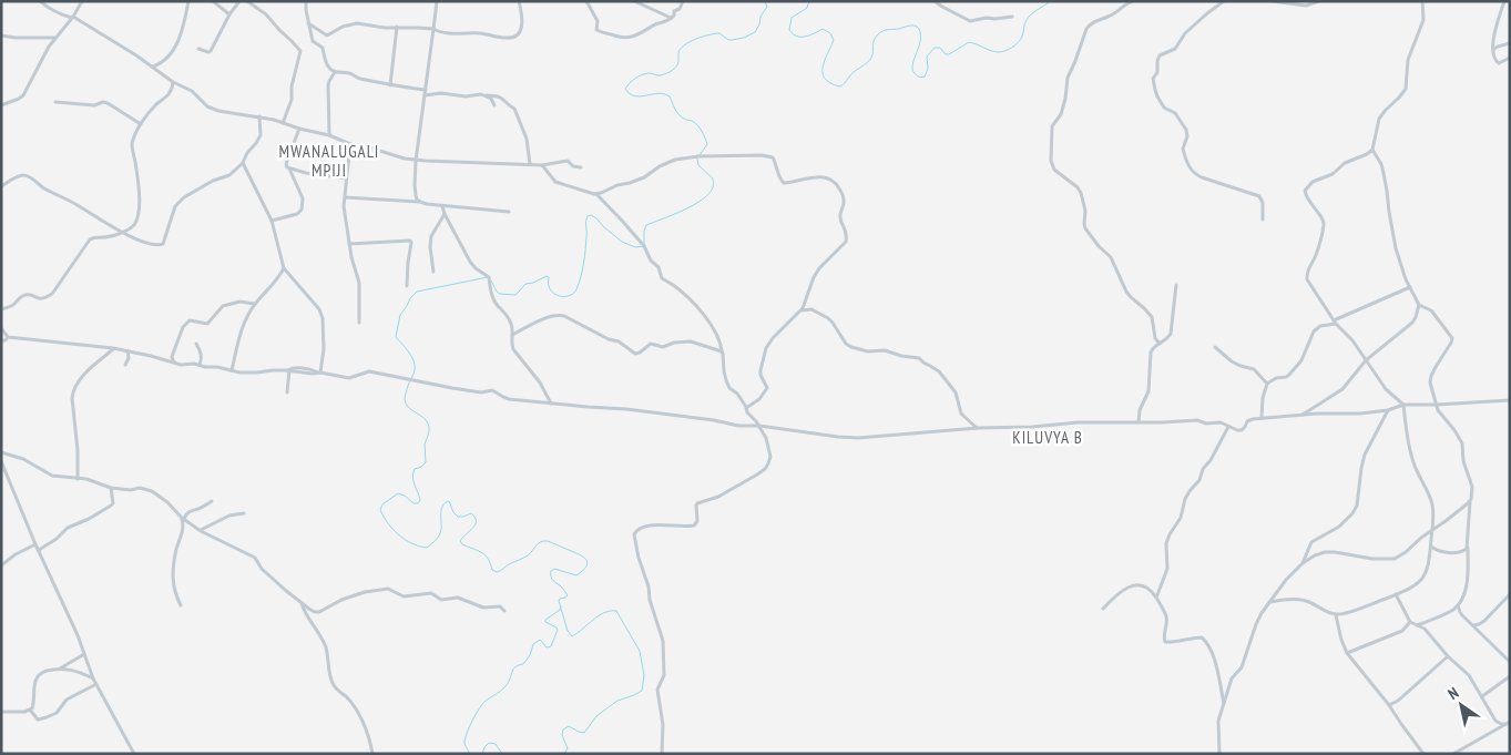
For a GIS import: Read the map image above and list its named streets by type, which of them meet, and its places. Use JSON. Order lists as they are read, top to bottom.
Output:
{
  "districts": ["MWANALUGALI MPIJI", "KILUVYA B"],
  "north": "top left"
}
